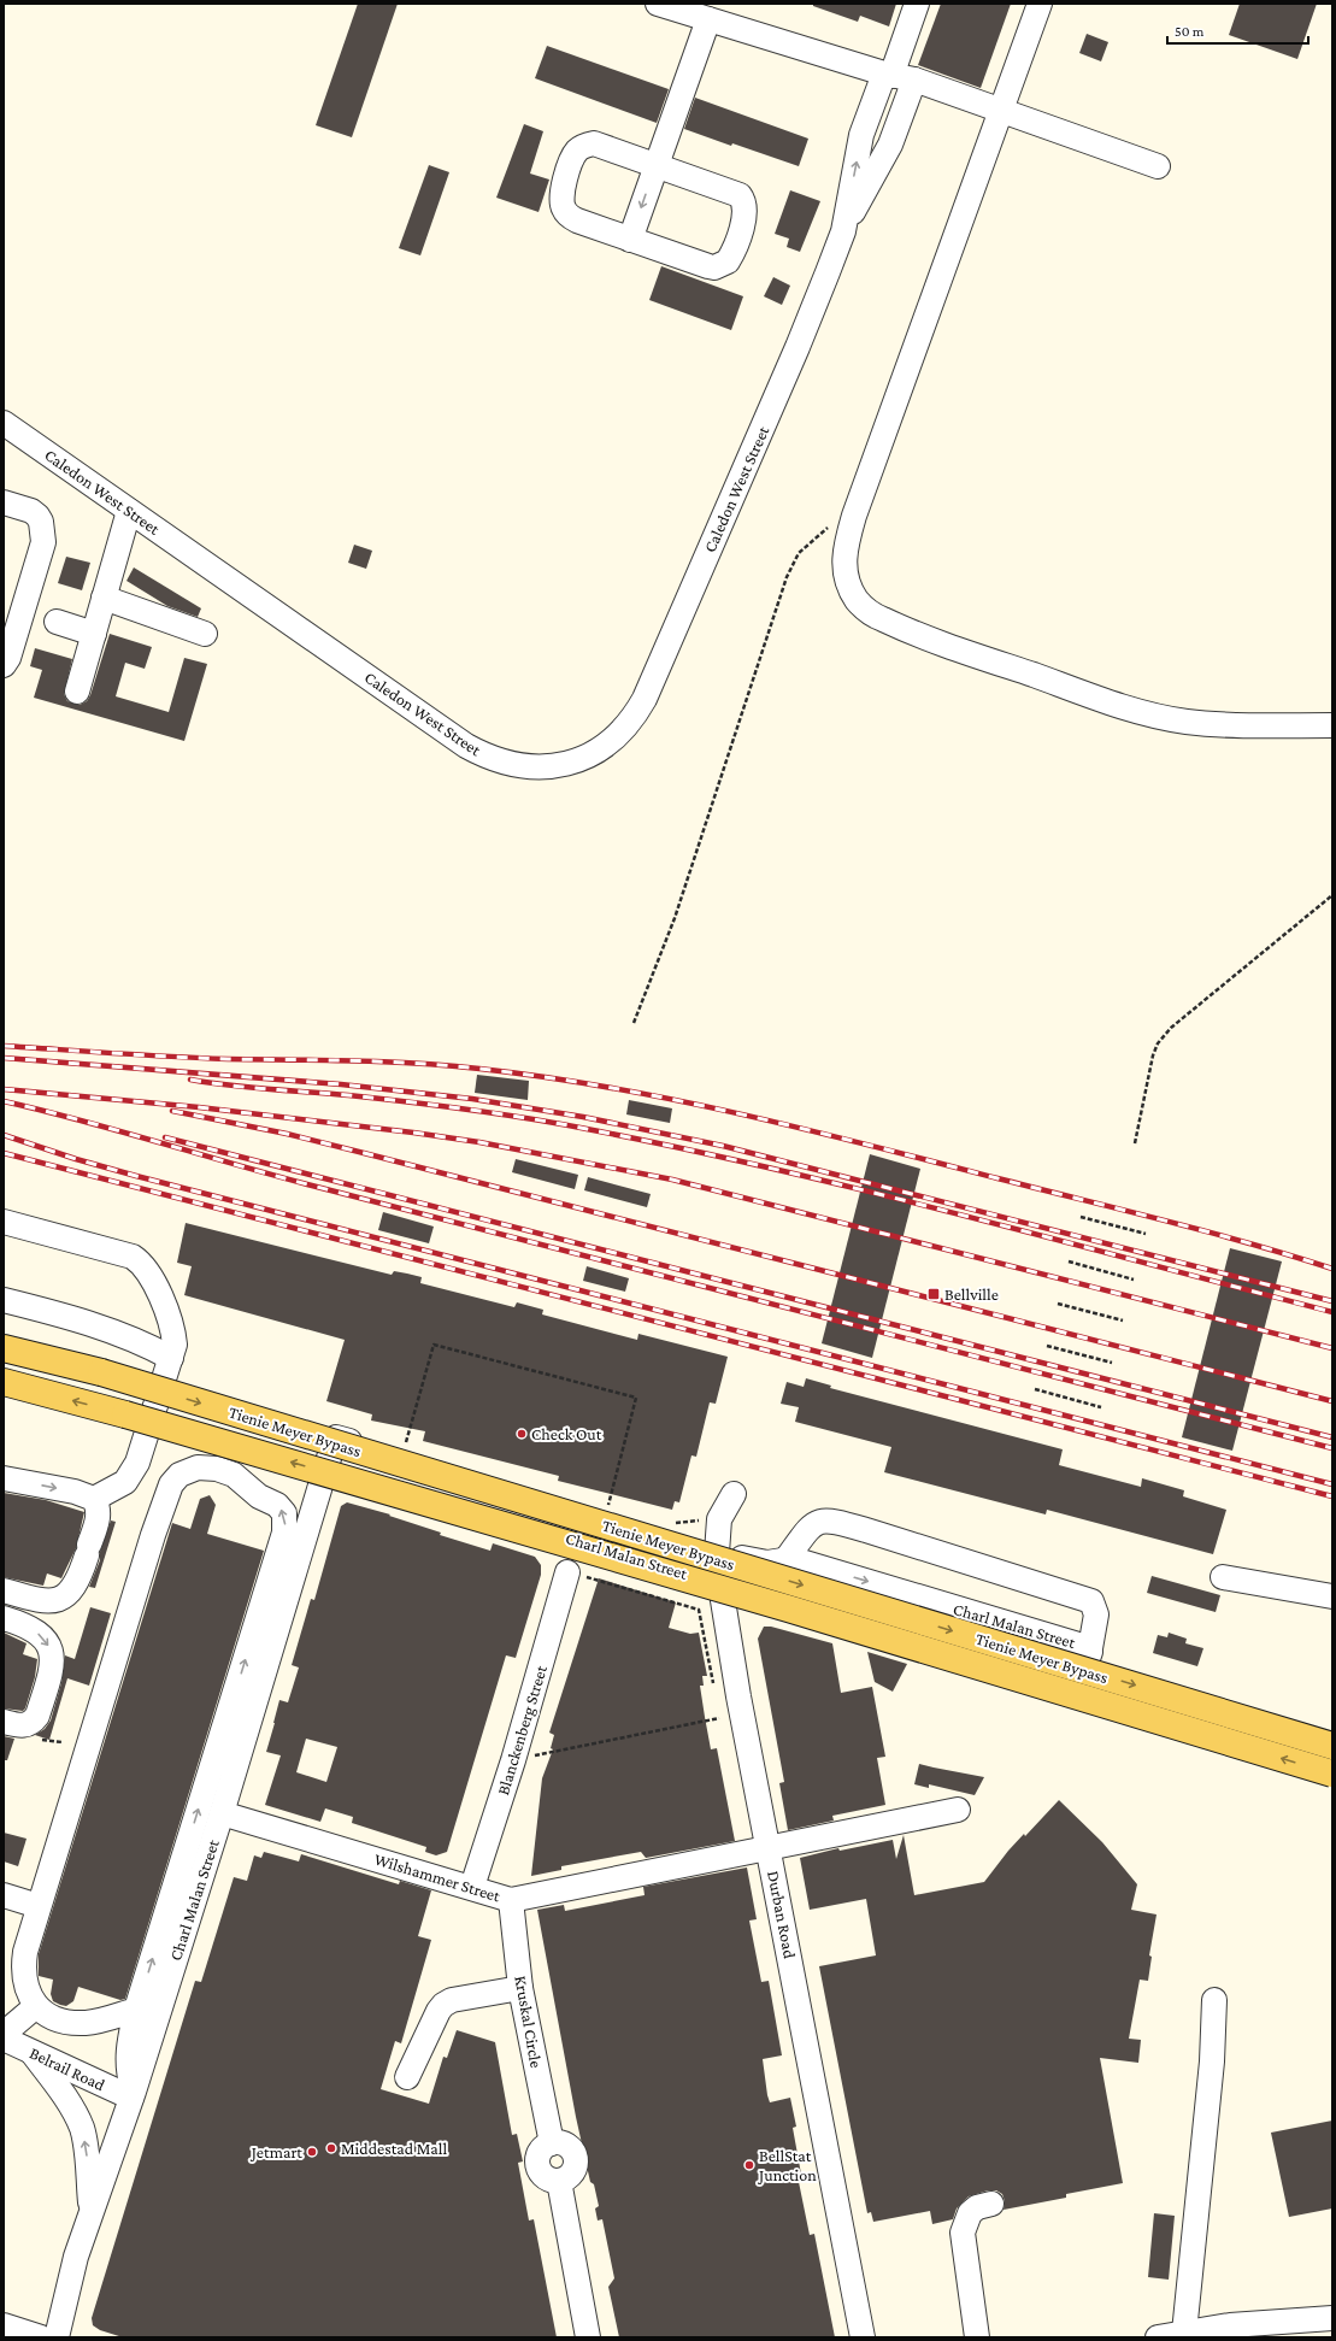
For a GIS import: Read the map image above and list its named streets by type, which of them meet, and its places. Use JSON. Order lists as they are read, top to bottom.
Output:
{
  "streets": {
    "main road": ["Tienie Meyer Bypass"],
    "street": [
      "Caledon West Street",
      "Charl Malan Street",
      "Blanckenberg Street",
      "Wilshammer Street",
      "Durban Road",
      "Kruskal Circle",
      "Belrail Road"
    ]
  },
  "crossings": [
    ["Charl Malan Street", "Wilshammer Street"],
    ["Charl Malan Street", "Durban Road"],
    ["Charl Malan Street", "Belrail Road"],
    ["Blanckenberg Street", "Wilshammer Street"],
    ["Wilshammer Street", "Durban Road"],
    ["Wilshammer Street", "Kruskal Circle"]
  ],
  "places": {
    "transit": ["Bellville"],
    "other": [
      "Check Out",
      "Middestad Mall",
      "Jetmart",
      "BellStat Junction"
    ]
  },
  "scale_bar": "50 m"
}
